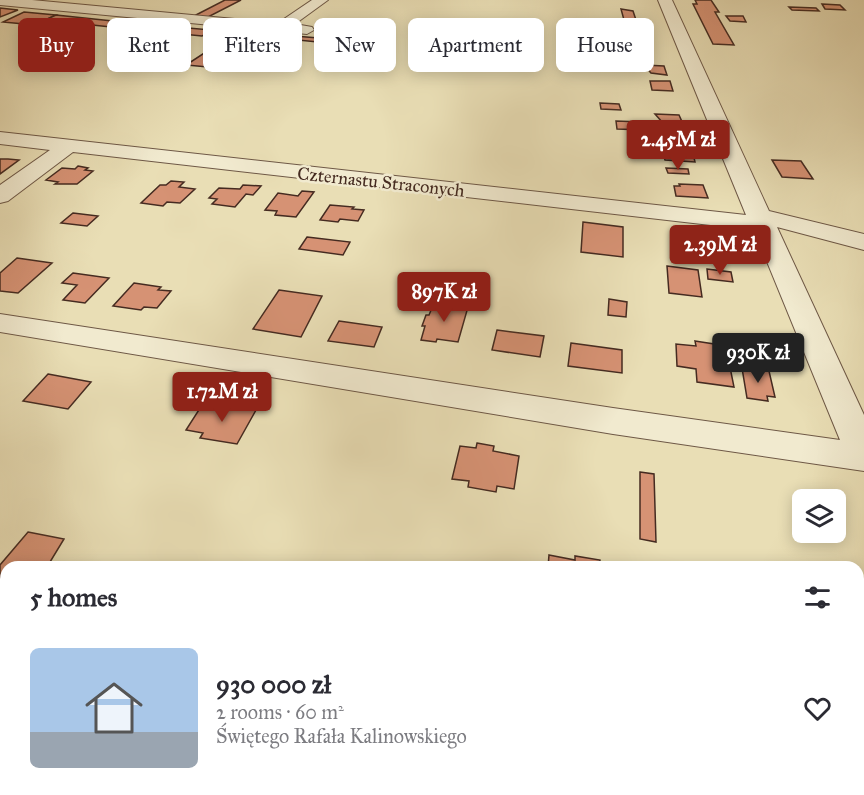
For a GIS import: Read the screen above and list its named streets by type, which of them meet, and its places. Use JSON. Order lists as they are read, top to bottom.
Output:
{
  "streets": {
    "street": ["Czternastu Straconych"]
  },
  "page": {
    "chip": [
      "Buy",
      "Rent",
      "Filters",
      "New",
      "Apartment",
      "House"
    ],
    "price": [
      "2.45M zł",
      "2.39M zł",
      "897K zł",
      "930K zł",
      "1.72M zł"
    ],
    "heading": "5 homes",
    "list": [
      {
        "name": "930 000 zł",
        "note": "2 rooms · 60 m² · Świętego Rafała Kalinowskiego"
      }
    ]
  }
}
